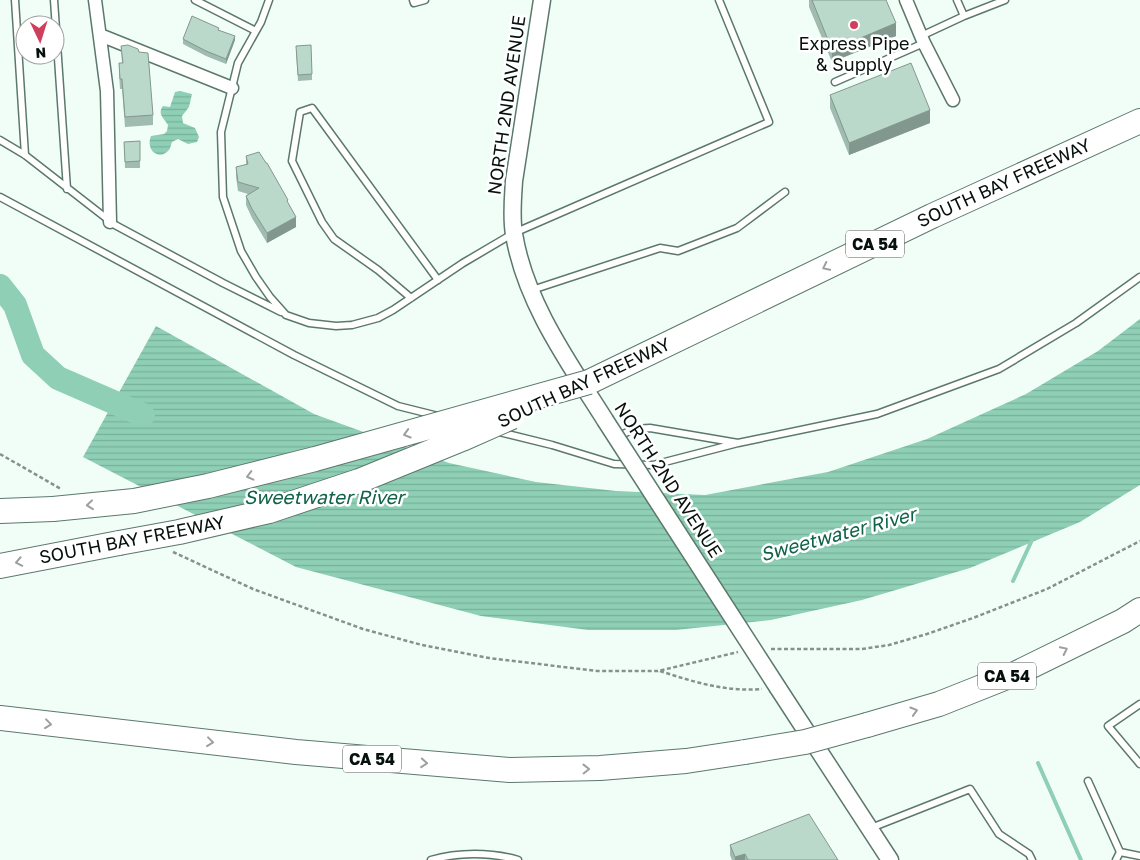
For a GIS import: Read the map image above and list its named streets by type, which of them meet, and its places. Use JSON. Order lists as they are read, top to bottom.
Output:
{
  "streets": {
    "highway": ["SOUTH BAY FREEWAY", "CA 54"],
    "street": ["NORTH 2ND AVENUE"]
  },
  "water": ["Sweetwater River"],
  "places": ["Express Pipe & Supply"],
  "north": "bottom"
}
